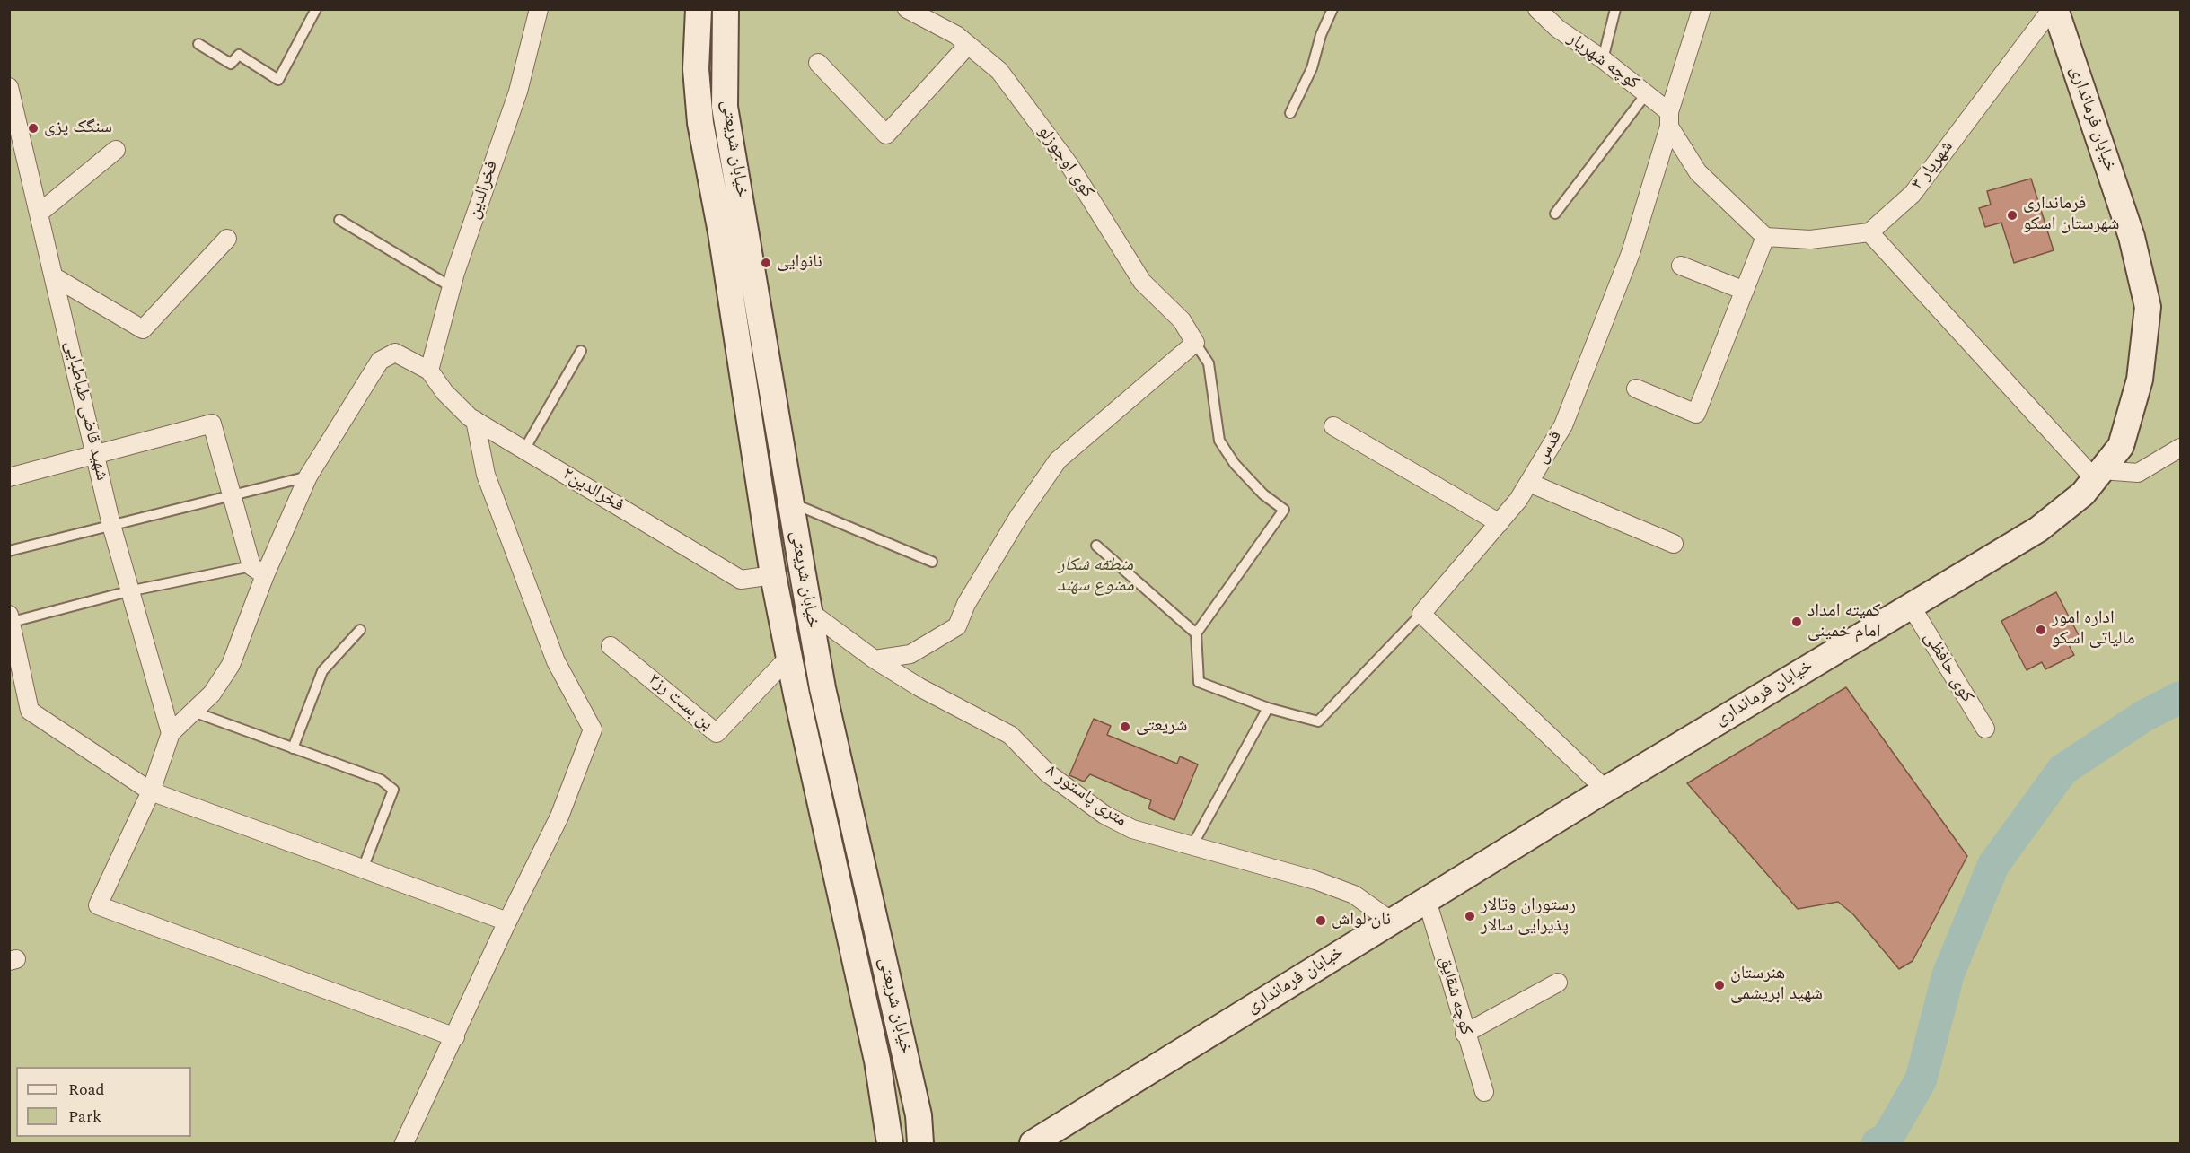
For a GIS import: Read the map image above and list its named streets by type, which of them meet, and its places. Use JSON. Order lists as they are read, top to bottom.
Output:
{
  "streets": {
    "main road": ["خیابان فرمانداری", "خیابان شریعتی"],
    "street": [
      "کوچه شهریار",
      "کوی اوجوزلو",
      "شهریار ۳",
      "فخرالدین",
      "شهید قاضی طباطبایی",
      "قدس",
      "فخرالدین۲",
      "کوی حافظی",
      "بن بست رز۲",
      "۸ متری پاستور",
      "کوچه شقایق"
    ]
  },
  "crossings": [
    ["کوچه شهریار", "قدس"],
    ["خیابان فرمانداری", "شهریار ۳"],
    ["خیابان فرمانداری", "کوی حافظی"],
    ["خیابان فرمانداری", "۸ متری پاستور"],
    ["خیابان فرمانداری", "کوچه شقایق"],
    ["خیابان شریعتی", "فخرالدین۲"],
    ["خیابان شریعتی", "بن بست رز۲"],
    ["خیابان شریعتی", "۸ متری پاستور"],
    ["فخرالدین", "فخرالدین۲"]
  ],
  "parks": ["منطقه شکار ممنوع سهند"],
  "places": [
    "سنگک پزی",
    "فرمانداری شهرستان اسکو",
    "نانوایی",
    "کمیته امداد امام خمینی",
    "اداره امور مالیاتی اسکو",
    "شریعتی",
    "رستوران وتالار پذیرایی سالار",
    "نان لواش",
    "هنرستان شهید ابریشمی"
  ],
  "legend": ["Road", "Park"]
}
